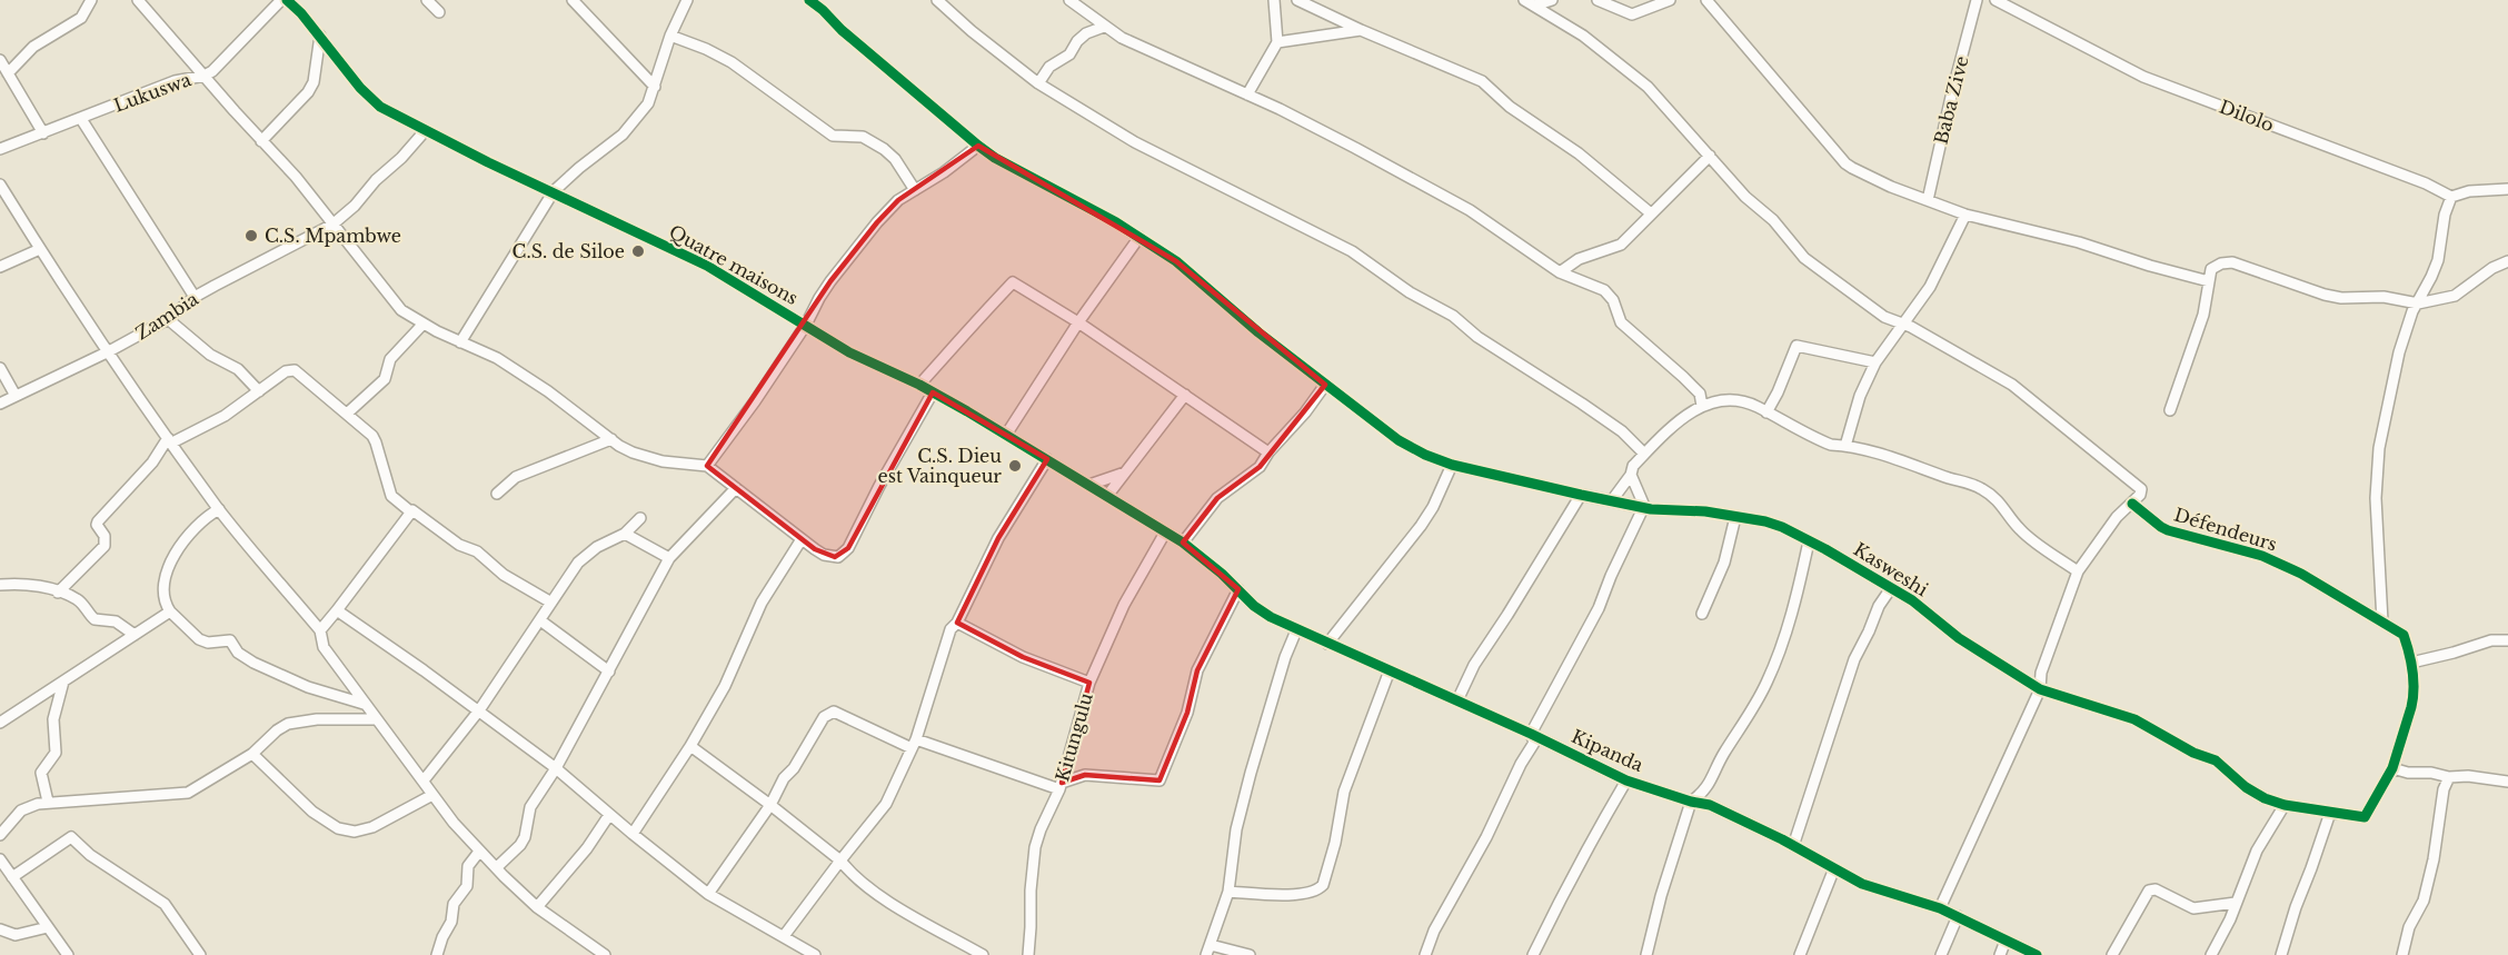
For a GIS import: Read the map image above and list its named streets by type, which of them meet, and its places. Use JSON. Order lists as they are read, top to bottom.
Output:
{
  "streets": {
    "street": [
      "Lukuswa",
      "Baba Zive",
      "Dilolo",
      "Quatre maisons",
      "Zambia",
      "Défendeurs",
      "Kasweshi",
      "Kitungulu",
      "Kipanda"
    ]
  },
  "crossings": [
    ["Quatre maisons", "Zambia"],
    ["Quatre maisons", "Kitungulu"],
    ["Quatre maisons", "Kipanda"],
    ["Défendeurs", "Kasweshi"]
  ],
  "places": ["C.S. Mpambwe", "C.S. de Siloe", "C.S. Dieu est Vainqueur"]
}
